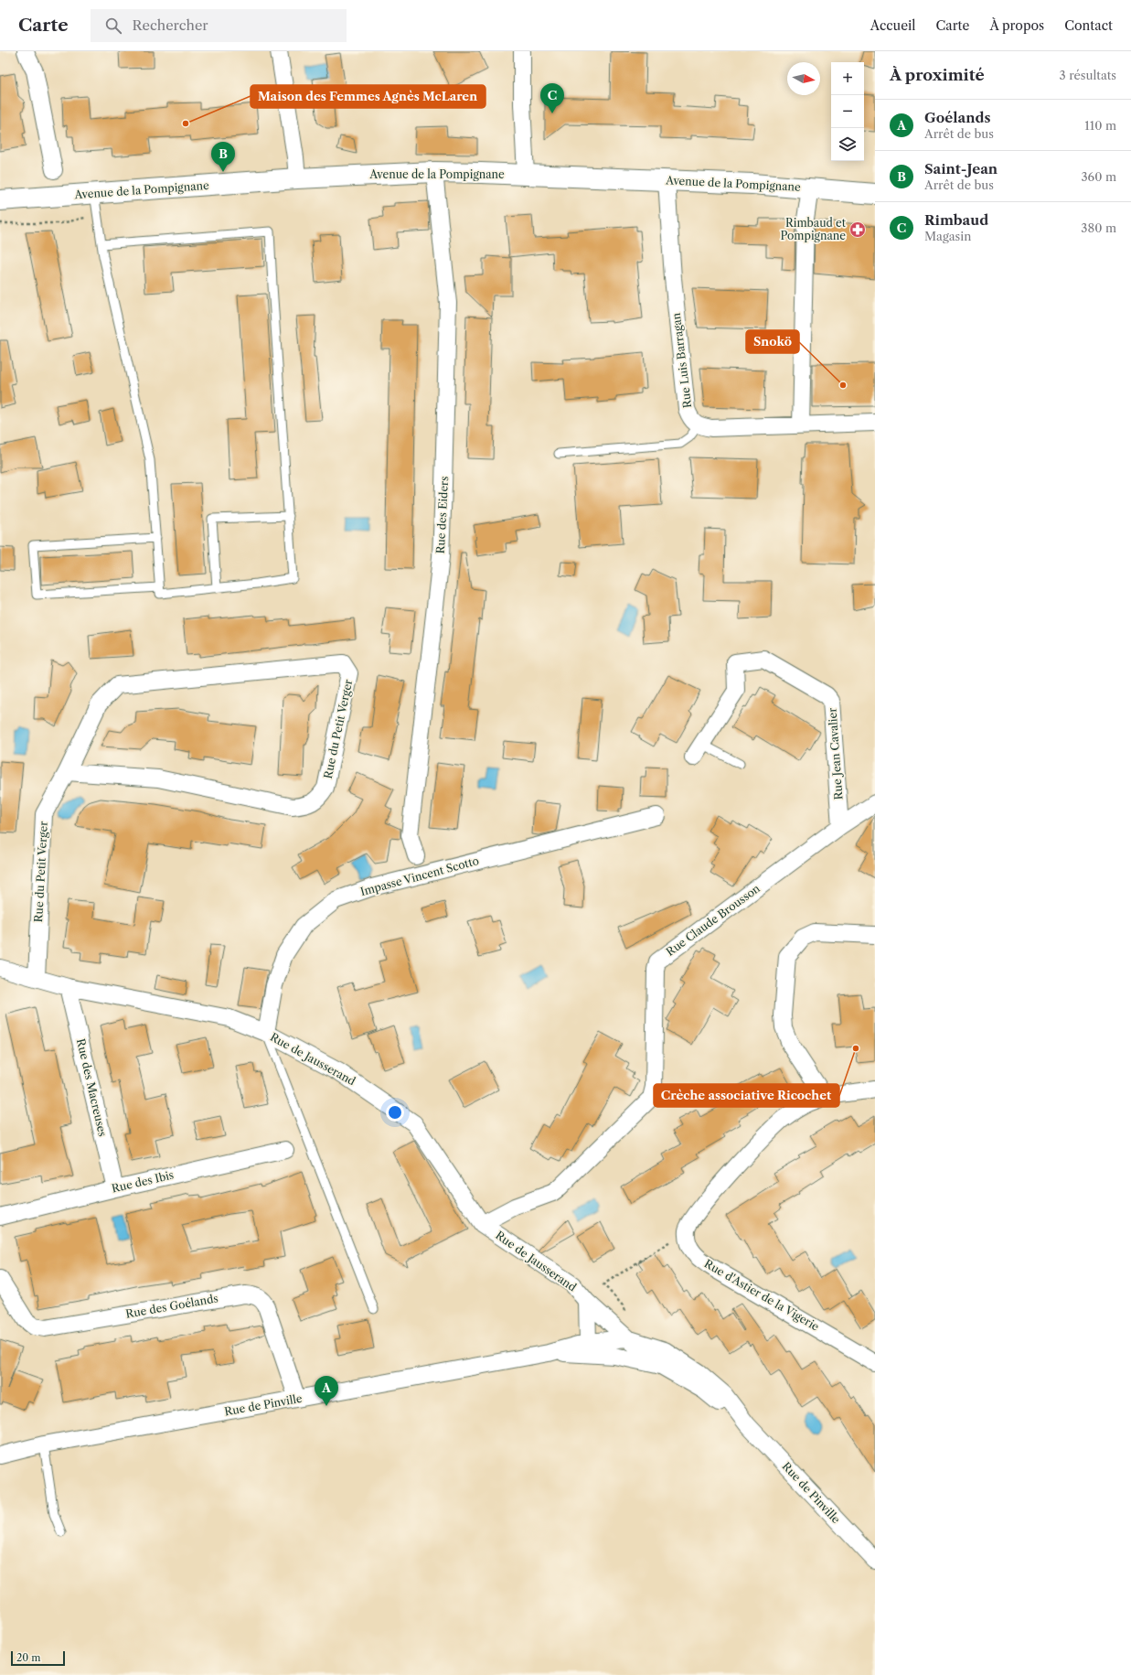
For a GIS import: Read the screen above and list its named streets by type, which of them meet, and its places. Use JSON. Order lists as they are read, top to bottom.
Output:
{
  "streets": {
    "main road": ["Avenue de la Pompignane"],
    "street": [
      "Rue Luis Barragan",
      "Rue des Eiders",
      "Rue du Petit Verger",
      "Rue Jean Cavalier",
      "Impasse Vincent Scotto",
      "Rue Claude Brousson",
      "Rue de Jausserand",
      "Rue des Macreuses",
      "Rue des Ibis",
      "Rue d'Astier de la Vigerie",
      "Rue des Goélands",
      "Rue de Pinville"
    ]
  },
  "crossings": [
    ["Avenue de la Pompignane", "Rue Luis Barragan"],
    ["Avenue de la Pompignane", "Rue des Eiders"],
    ["Rue du Petit Verger", "Rue de Jausserand"],
    ["Rue Jean Cavalier", "Rue Claude Brousson"],
    ["Impasse Vincent Scotto", "Rue de Jausserand"],
    ["Rue Claude Brousson", "Rue de Jausserand"],
    ["Rue de Jausserand", "Rue des Macreuses"],
    ["Rue de Jausserand", "Rue de Pinville"],
    ["Rue des Macreuses", "Rue des Ibis"],
    ["Rue des Goélands", "Rue de Pinville"]
  ],
  "places": {
    "other": ["Maison des Femmes Agnès McLaren", "Snokö", "Crèche associative Ricochet"],
    "pharmacy": ["Rimbaud et Pompignane"]
  },
  "scale_bar": "20 m",
  "north": "right",
  "page": {
    "header": "Carte",
    "search": "Rechercher",
    "nav": [
      "Accueil",
      "Carte",
      "À propos",
      "Contact"
    ],
    "heading": ["À proximité", "3 résultats"],
    "map_buttons": ["+", "−"],
    "pins": ["C", "B", "A"],
    "list": [
      {
        "mark": "A",
        "name": "Goélands",
        "note": "Arrêt de bus",
        "value": "110 m"
      },
      {
        "mark": "B",
        "name": "Saint-Jean",
        "note": "Arrêt de bus",
        "value": "360 m"
      },
      {
        "mark": "C",
        "name": "Rimbaud",
        "note": "Magasin",
        "value": "380 m"
      }
    ],
    "scale": "20 m"
  }
}
